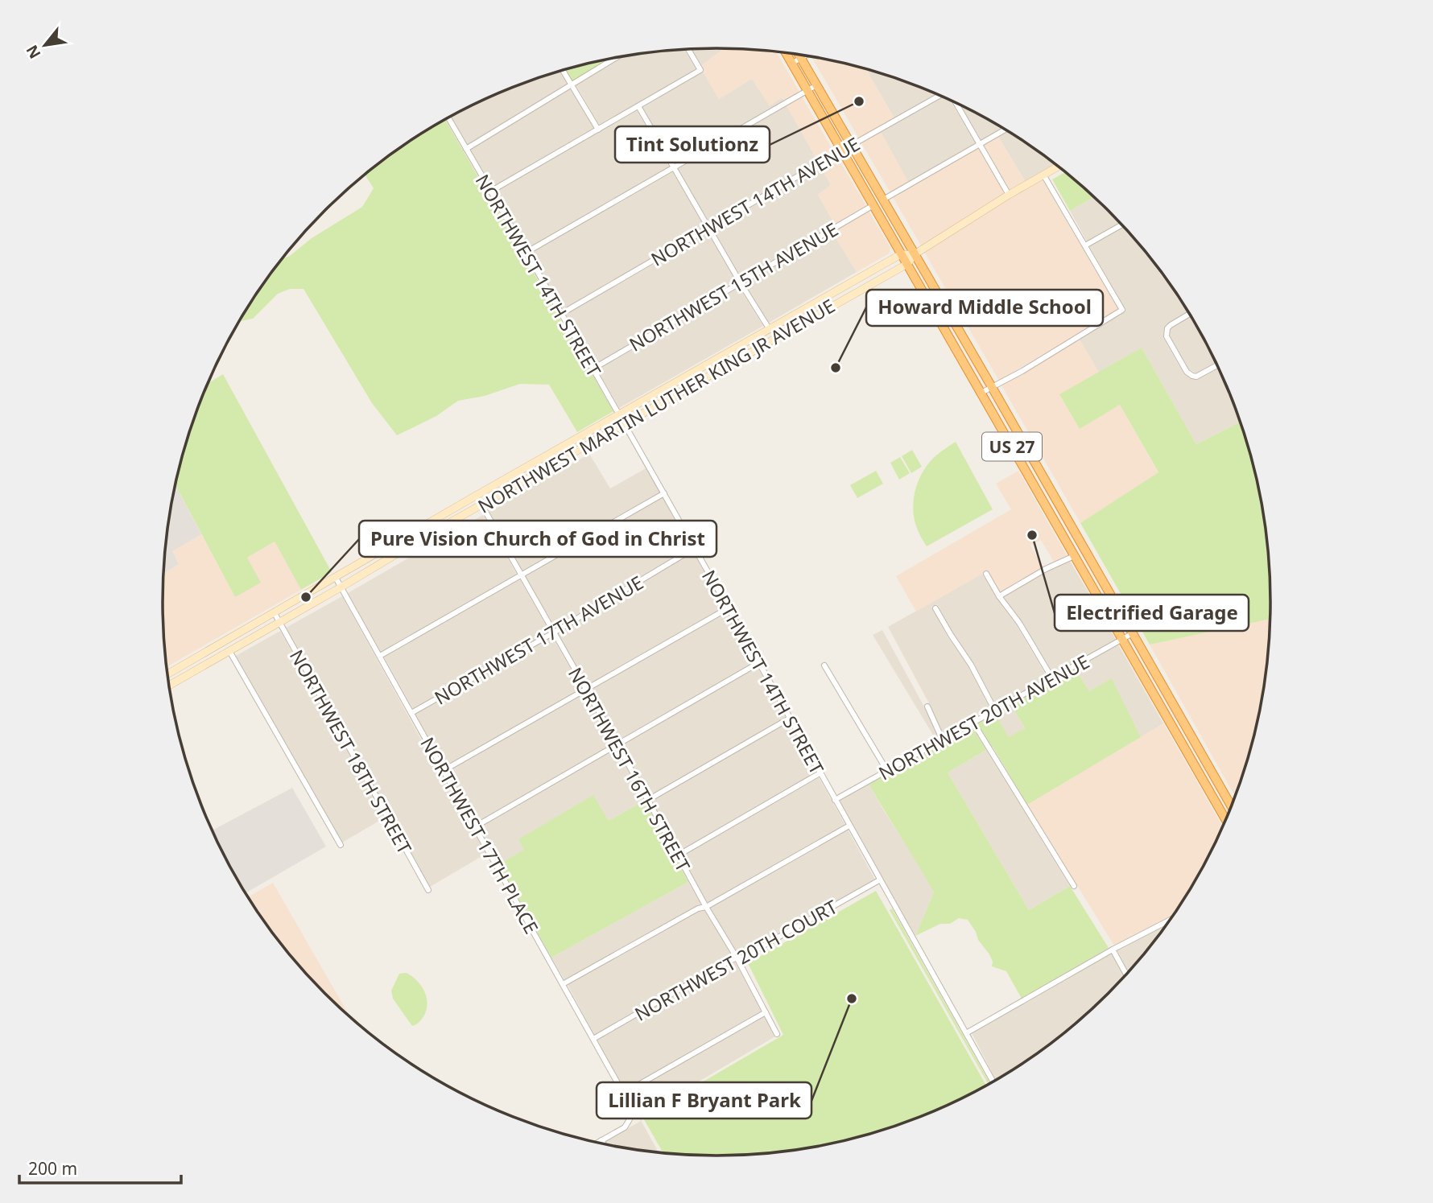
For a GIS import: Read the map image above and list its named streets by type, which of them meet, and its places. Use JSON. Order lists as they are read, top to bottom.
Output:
{
  "streets": {
    "highway": ["US 27"],
    "main road": ["NORTHWEST MARTIN LUTHER KING JR AVENUE"],
    "street": [
      "NORTHWEST 14TH AVENUE",
      "NORTHWEST 14TH STREET",
      "NORTHWEST 15TH AVENUE",
      "NORTHWEST 17TH AVENUE",
      "NORTHWEST 20TH AVENUE",
      "NORTHWEST 18TH STREET",
      "NORTHWEST 16TH STREET",
      "NORTHWEST 17TH PLACE",
      "NORTHWEST 20TH COURT"
    ]
  },
  "crossings": [
    ["NORTHWEST 14TH AVENUE", "NORTHWEST 14TH STREET"],
    ["NORTHWEST 14TH AVENUE", "US 27"],
    ["NORTHWEST 14TH STREET", "NORTHWEST 15TH AVENUE"],
    ["NORTHWEST 14TH STREET", "NORTHWEST MARTIN LUTHER KING JR AVENUE"],
    ["NORTHWEST 14TH STREET", "NORTHWEST 17TH AVENUE"],
    ["NORTHWEST 14TH STREET", "NORTHWEST 20TH AVENUE"],
    ["NORTHWEST 14TH STREET", "NORTHWEST 20TH COURT"],
    ["NORTHWEST 15TH AVENUE", "US 27"],
    ["NORTHWEST MARTIN LUTHER KING JR AVENUE", "US 27"],
    ["NORTHWEST MARTIN LUTHER KING JR AVENUE", "NORTHWEST 18TH STREET"],
    ["NORTHWEST MARTIN LUTHER KING JR AVENUE", "NORTHWEST 16TH STREET"],
    ["NORTHWEST MARTIN LUTHER KING JR AVENUE", "NORTHWEST 17TH PLACE"],
    ["US 27", "NORTHWEST 20TH AVENUE"],
    ["NORTHWEST 17TH AVENUE", "NORTHWEST 16TH STREET"],
    ["NORTHWEST 17TH AVENUE", "NORTHWEST 17TH PLACE"],
    ["NORTHWEST 16TH STREET", "NORTHWEST 20TH COURT"],
    ["NORTHWEST 17TH PLACE", "NORTHWEST 20TH COURT"]
  ],
  "places": [
    "Tint Solutionz",
    "Howard Middle School",
    "Electrified Garage",
    "Pure Vision Church of God in Christ",
    "Lillian F Bryant Park"
  ],
  "scale_bar": "200 m",
  "north": "bottom left"
}
